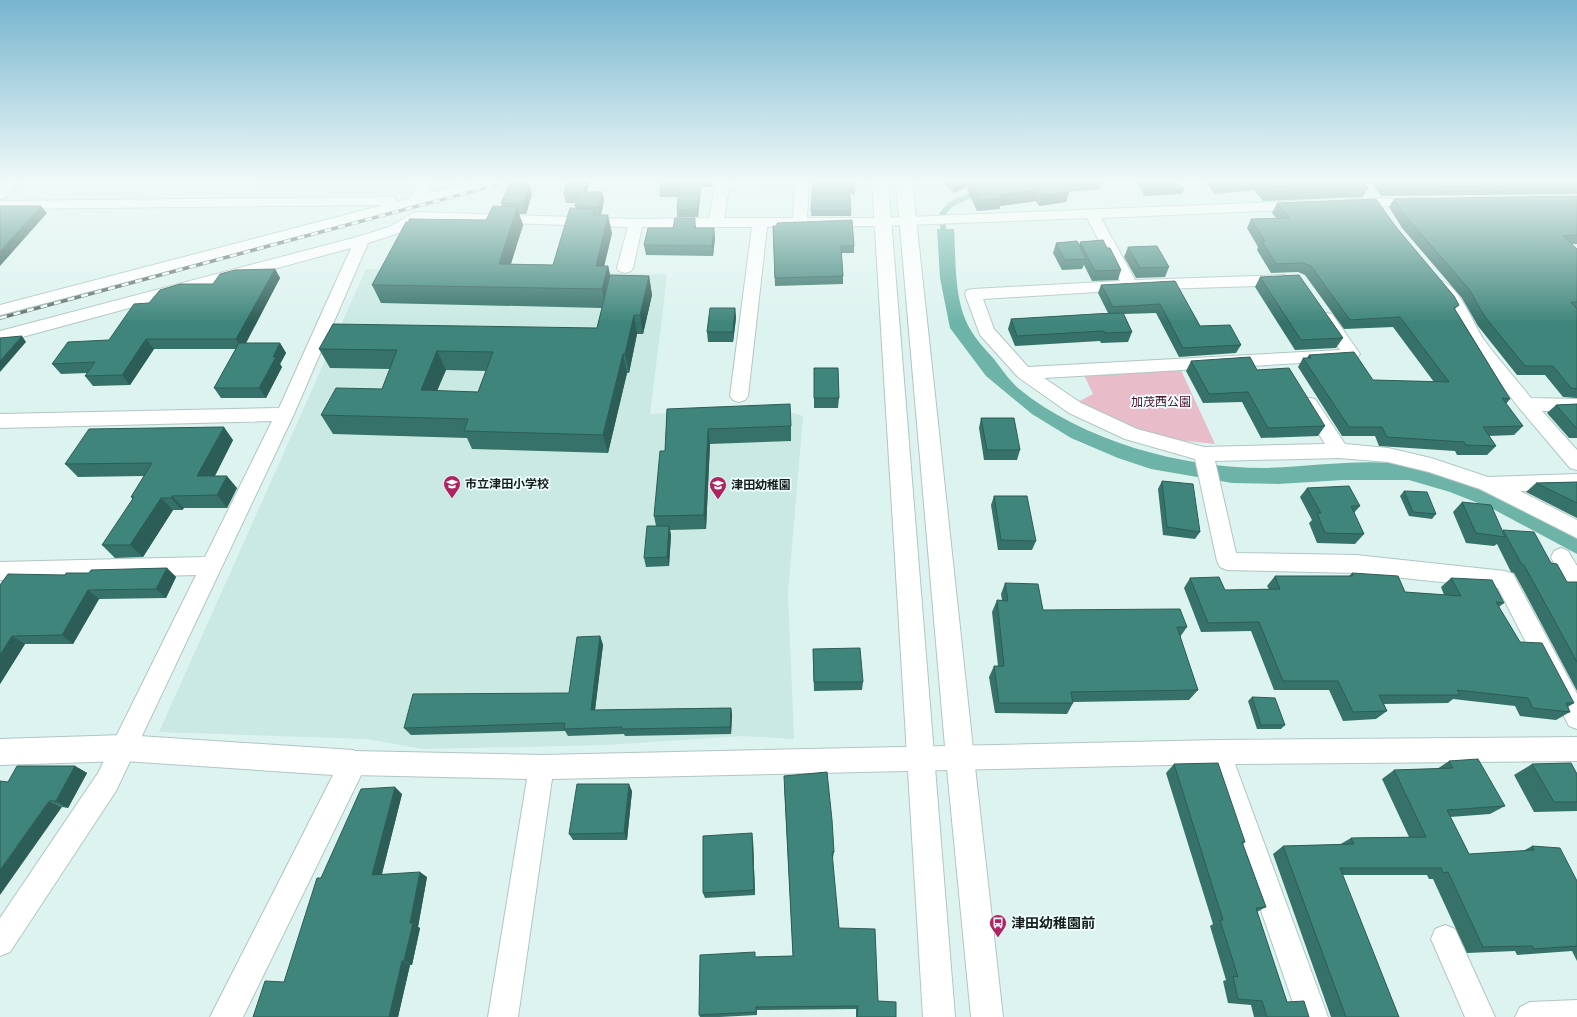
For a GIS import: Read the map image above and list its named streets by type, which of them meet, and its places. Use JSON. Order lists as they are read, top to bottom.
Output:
{
  "parks": ["加茂西公園"],
  "places": {
    "school or university": ["市立津田小学校", "津田幼稚園"],
    "bus stop": ["津田幼稚園前"]
  }
}
